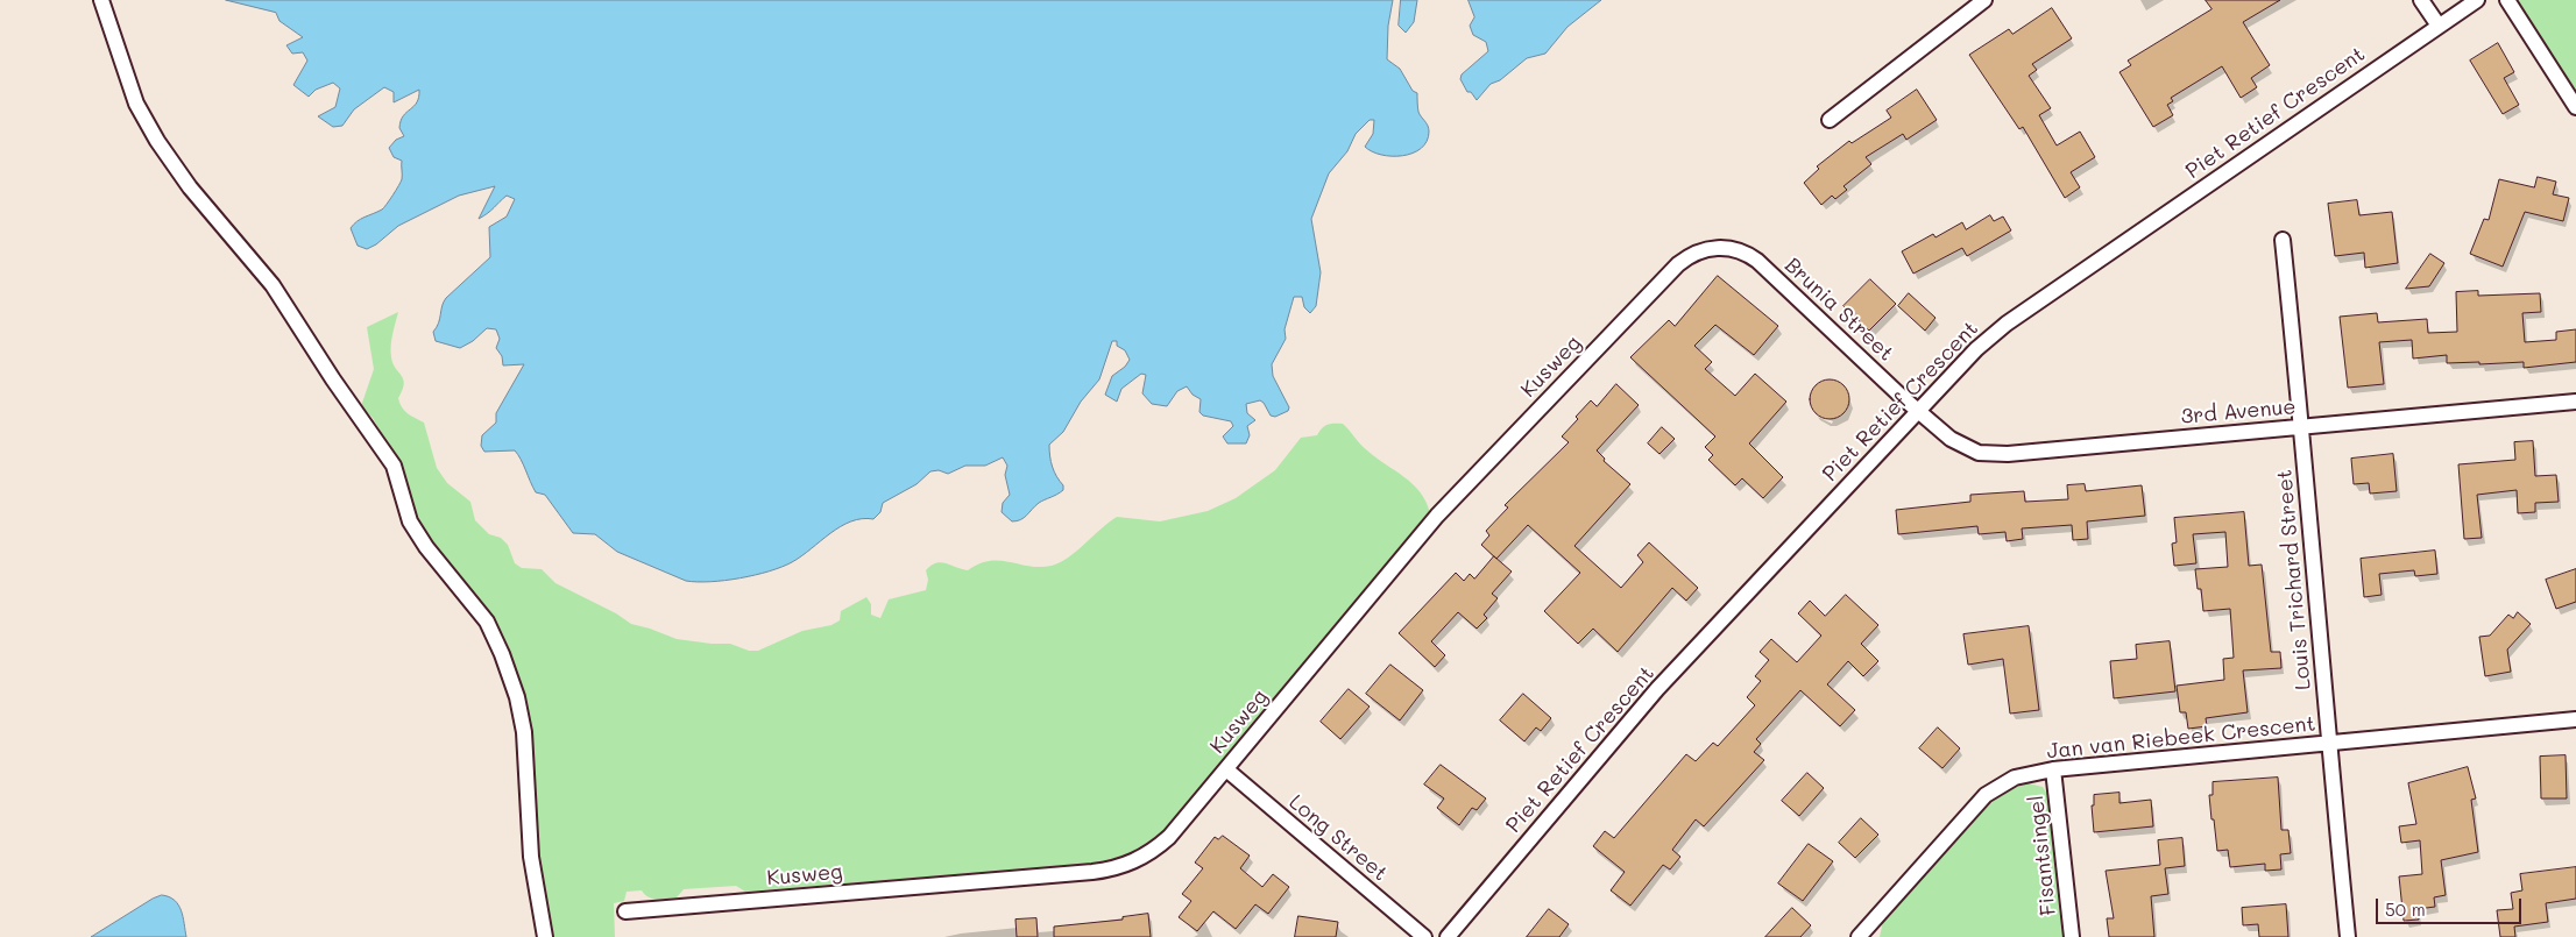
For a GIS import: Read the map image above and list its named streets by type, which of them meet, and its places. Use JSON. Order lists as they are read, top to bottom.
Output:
{
  "streets": {
    "street": [
      "Piet Retief Crescent",
      "Brunia Street",
      "Kusweg",
      "3rd Avenue",
      "Louis Trichard Street",
      "Jan van Riebeek Crescent",
      "Long Street",
      "Fisantsingel"
    ]
  },
  "crossings": [
    ["Piet Retief Crescent", "Brunia Street"],
    ["Piet Retief Crescent", "3rd Avenue"],
    ["Brunia Street", "Kusweg"],
    ["Brunia Street", "3rd Avenue"],
    ["Kusweg", "Long Street"],
    ["3rd Avenue", "Louis Trichard Street"],
    ["Louis Trichard Street", "Jan van Riebeek Crescent"],
    ["Jan van Riebeek Crescent", "Fisantsingel"]
  ],
  "scale_bar": "50 m"
}
